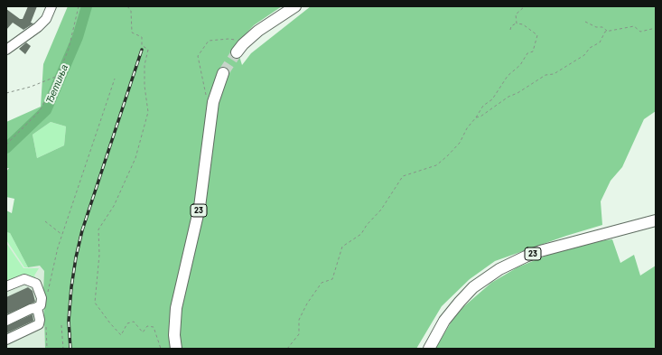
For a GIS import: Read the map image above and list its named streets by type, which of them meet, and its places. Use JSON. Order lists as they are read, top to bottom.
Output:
{
  "streets": {
    "main road": ["23"]
  },
  "water": ["Ђетиња"]
}
